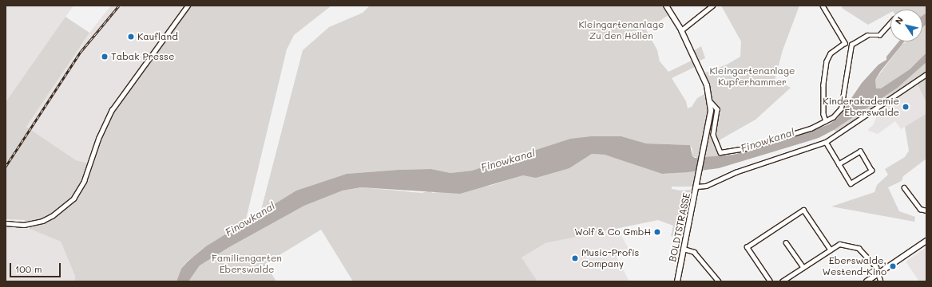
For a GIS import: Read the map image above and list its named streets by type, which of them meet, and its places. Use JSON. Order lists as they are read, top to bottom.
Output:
{
  "streets": {
    "main road": ["BOLDTSTRASSE"]
  },
  "water": ["Finowkanal"],
  "parks": ["Kleingartenanlage Zu den Höllen", "Kleingartenanlage Kupferhammer", "Familiengarten Eberswalde"],
  "places": [
    "Kaufland",
    "Tabak Presse",
    "Kinderakademie Eberswalde",
    "Wolf & Co GmbH",
    "Music-Profis Company",
    "Eberswalde, Westend-Kino"
  ],
  "scale_bar": "100 m",
  "north": "top left"
}
